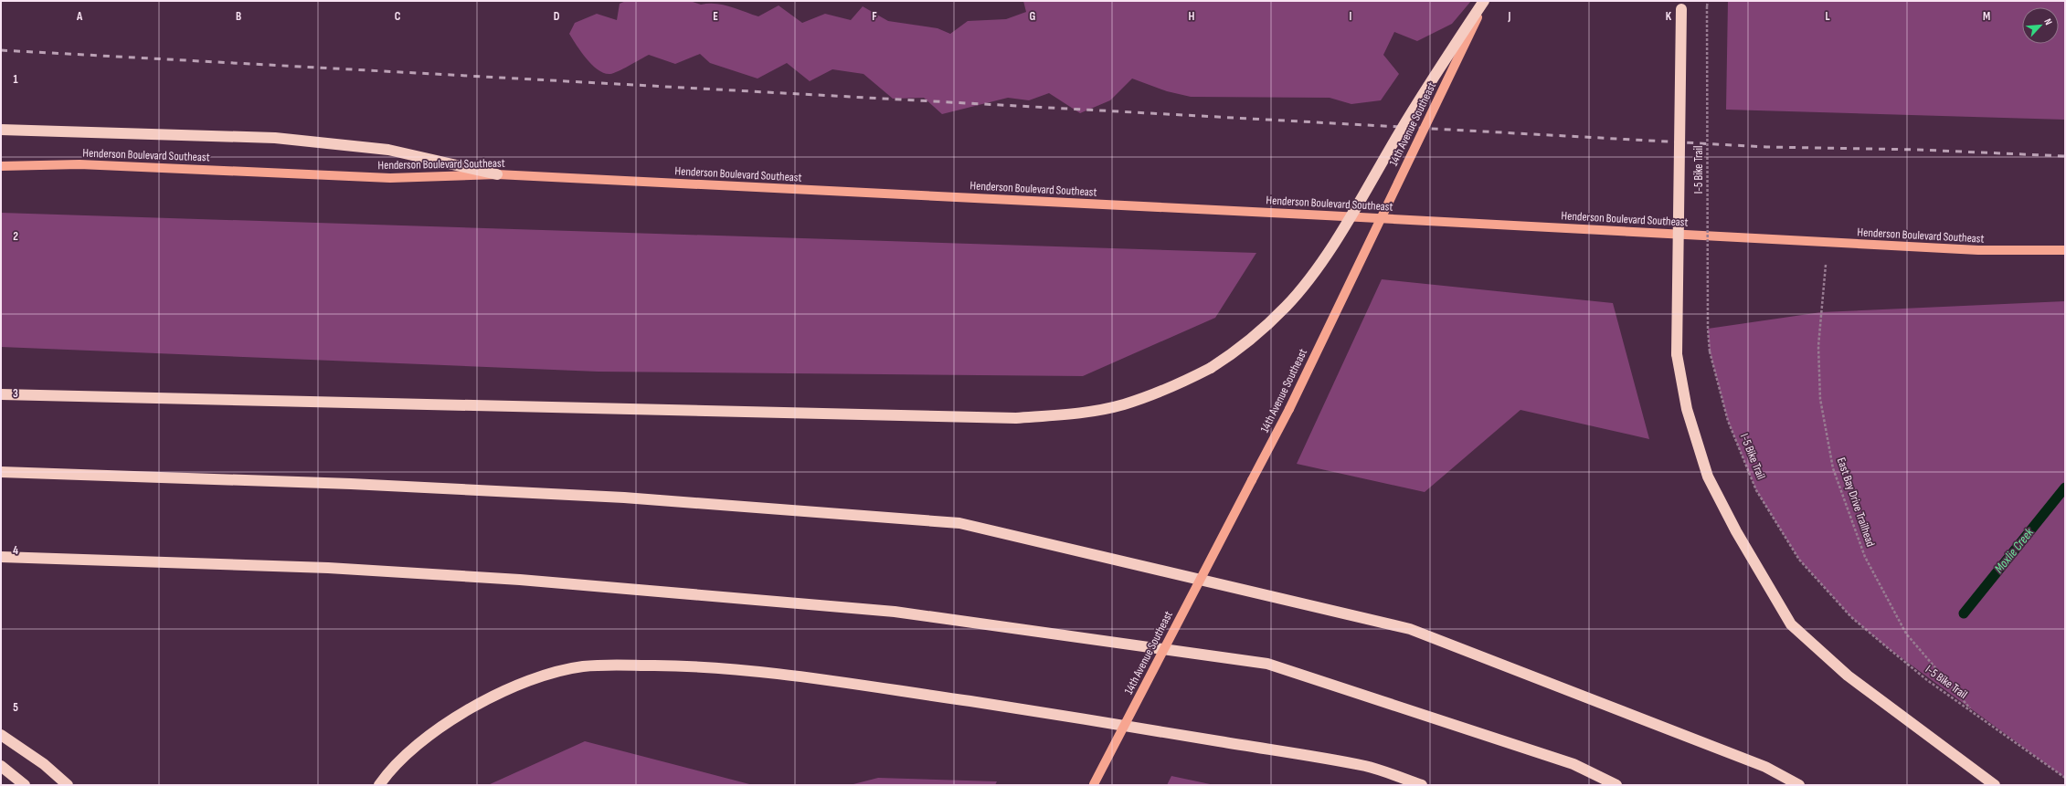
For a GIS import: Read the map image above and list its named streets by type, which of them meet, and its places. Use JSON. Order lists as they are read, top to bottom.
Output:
{
  "streets": {
    "main road": ["14th Avenue Southeast", "Henderson Boulevard Southeast"],
    "path": ["I-5 Bike Trail", "East Bay Drive Trailhead"]
  },
  "crossings": [
    ["Henderson Boulevard Southeast", "East Bay Drive Trailhead"],
    ["I-5 Bike Trail", "East Bay Drive Trailhead"]
  ],
  "water": ["Moxlie Creek"],
  "north": "top right",
  "grid": {
    "columns": [
      "A",
      "B",
      "C",
      "D",
      "E",
      "F",
      "G",
      "H",
      "I",
      "J",
      "K",
      "L",
      "M"
    ],
    "rows": [
      "1",
      "2",
      "3",
      "4",
      "5"
    ]
  }
}
